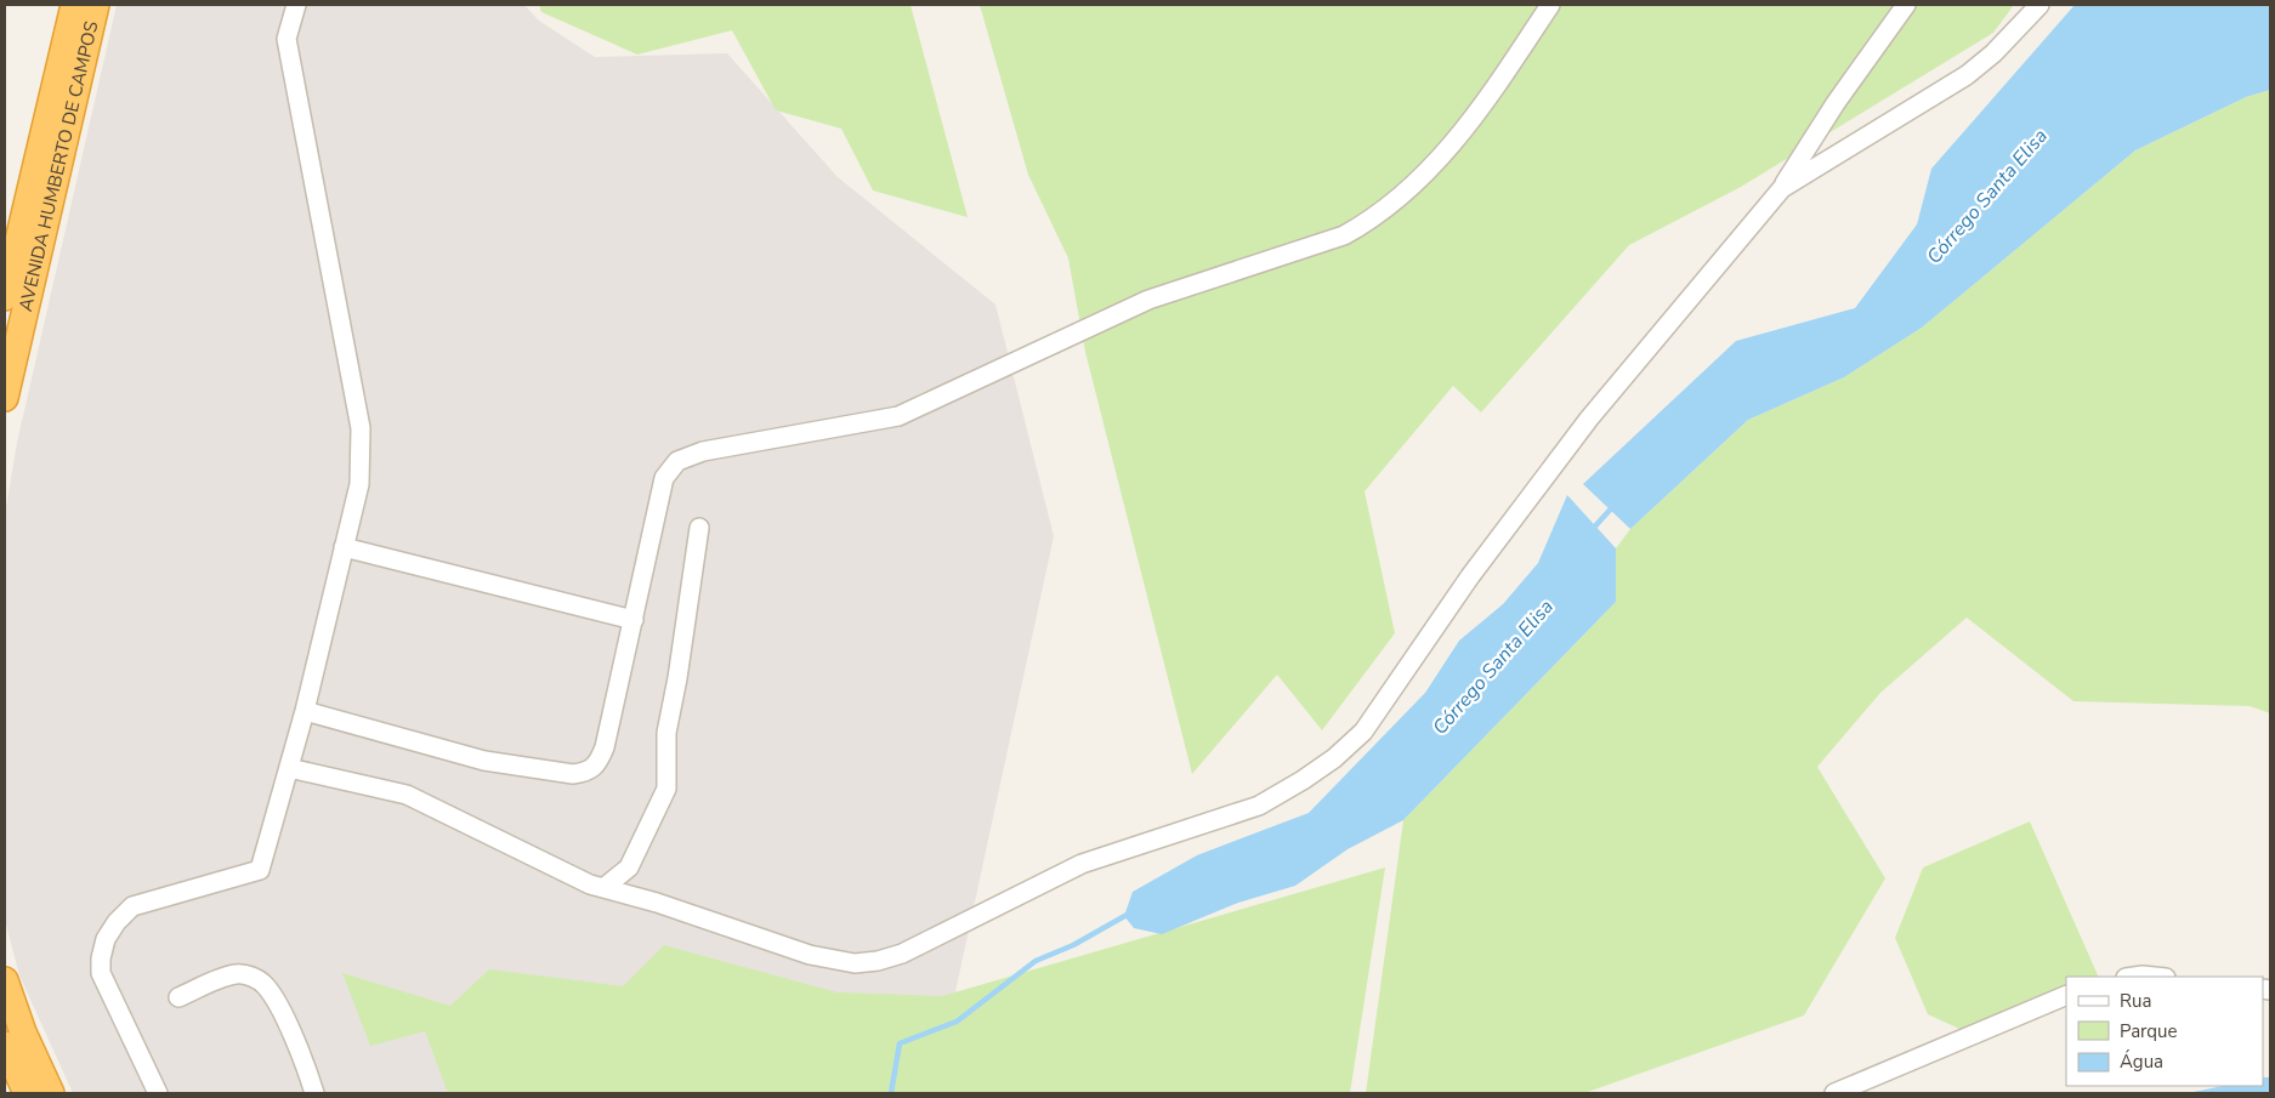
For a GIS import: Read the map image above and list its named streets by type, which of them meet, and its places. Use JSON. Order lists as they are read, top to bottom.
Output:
{
  "streets": {
    "highway": ["AVENIDA HUMBERTO DE CAMPOS"]
  },
  "water": ["Córrego Santa Elisa"],
  "legend": ["Rua", "Parque", "Água"]
}
